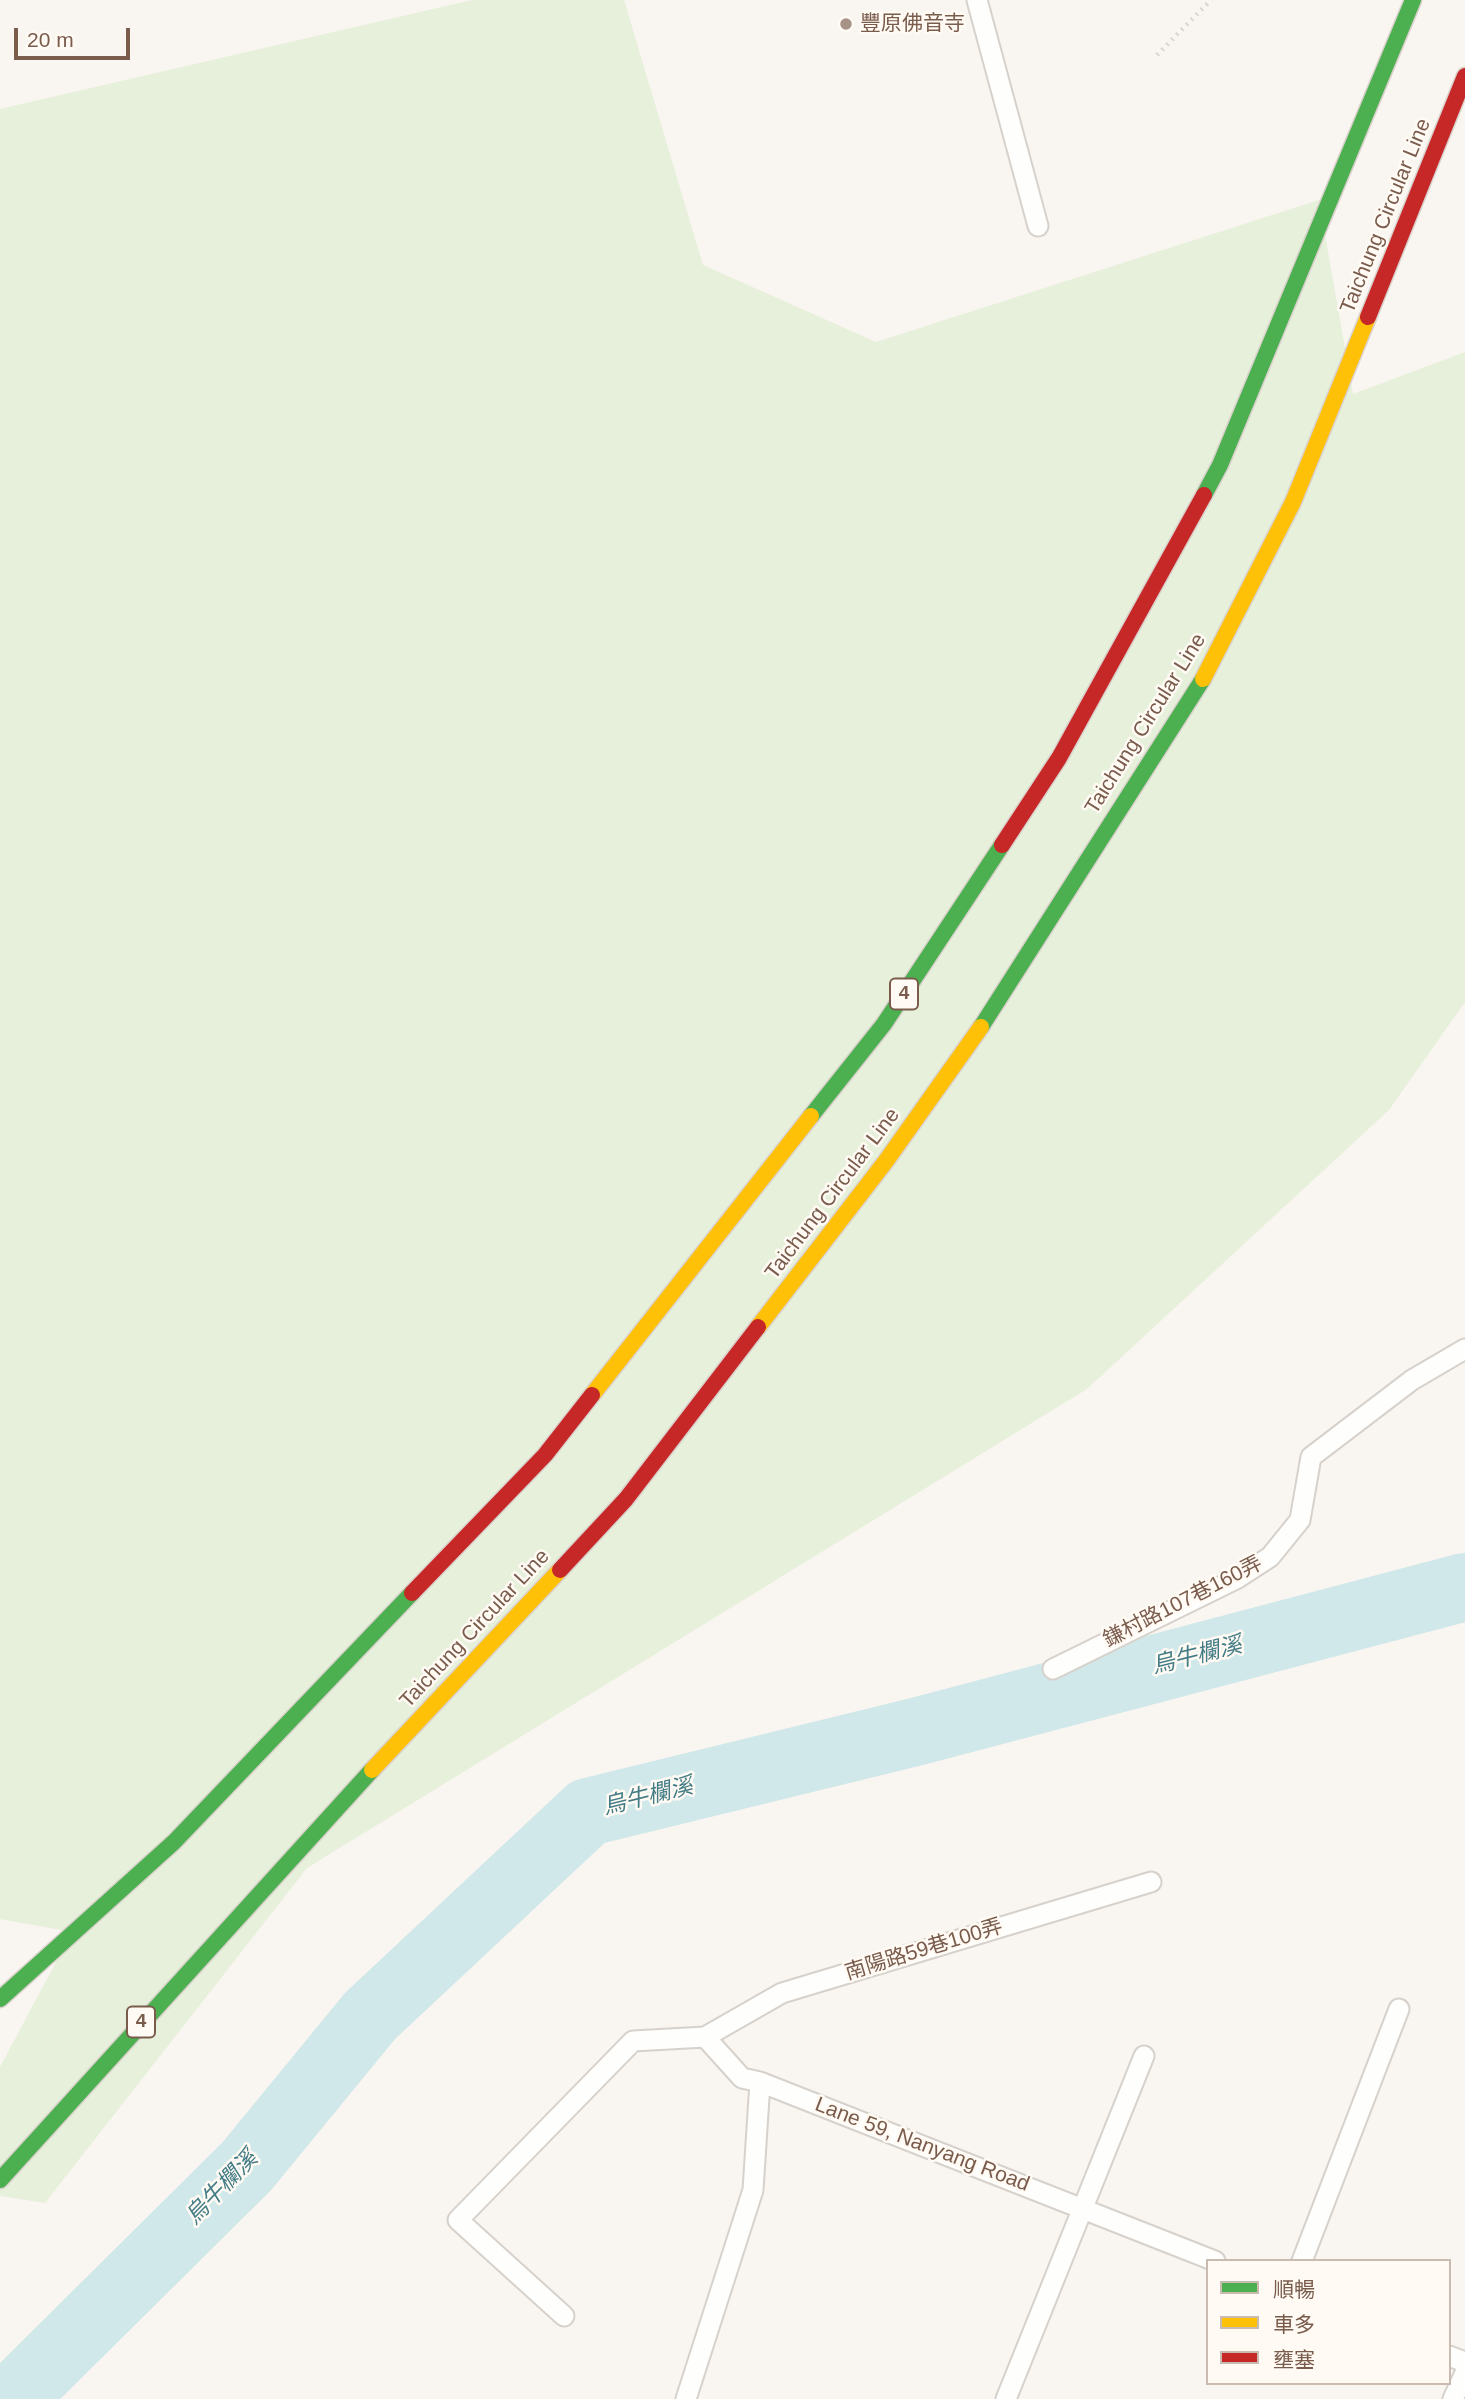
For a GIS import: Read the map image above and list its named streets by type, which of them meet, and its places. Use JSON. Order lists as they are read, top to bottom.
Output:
{
  "streets": {
    "highway": ["Taichung Circular Line", "4"],
    "lane": ["鎌村路107巷160弄", "南陽路59巷100弄", "Lane 59, Nanyang Road"]
  },
  "water": ["烏牛欄溪"],
  "places": ["豐原佛音寺"],
  "legend": ["順暢", "車多", "壅塞"],
  "scale_bar": "20 m"
}
